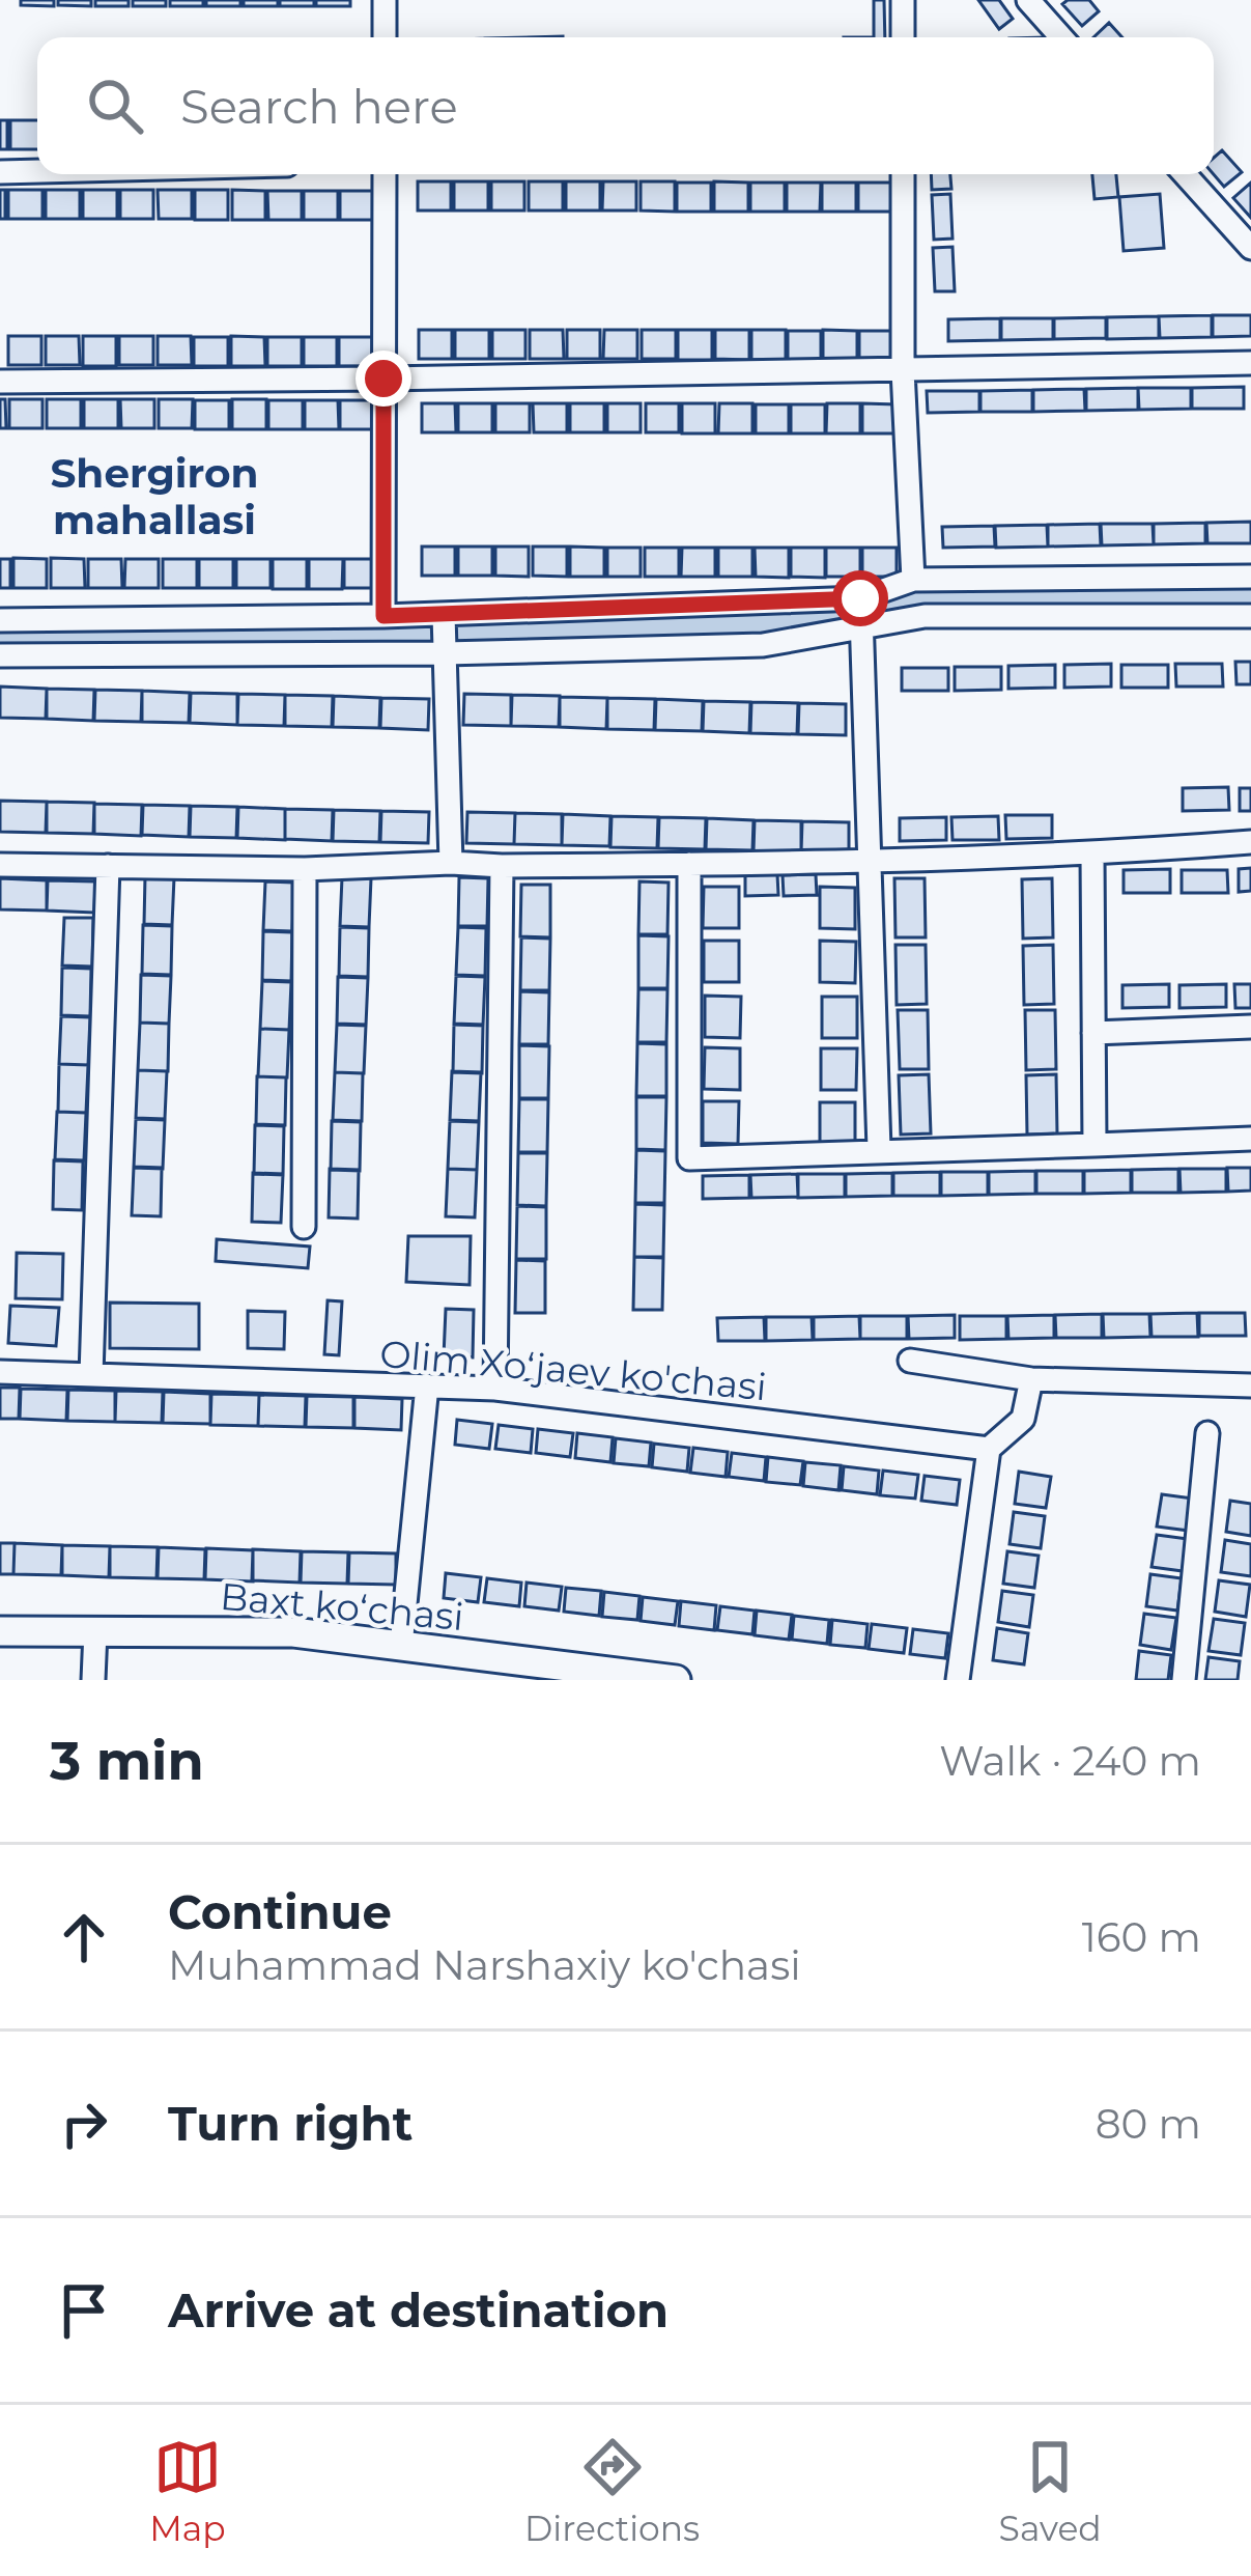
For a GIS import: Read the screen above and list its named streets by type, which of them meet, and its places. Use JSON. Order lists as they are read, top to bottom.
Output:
{
  "streets": {
    "main road": ["Baxt koʻchasi"],
    "street": ["Olim Xoʻjaev ko'chasi"]
  },
  "districts": ["Shergiron mahallasi"],
  "page": {
    "search": "Search here",
    "heading": ["3 min", "Walk · 240 m"],
    "list": [
      ["Continue", "Muhammad Narshaxiy ko'chasi", "160 m"],
      ["Turn right", "80 m"],
      "Arrive at destination"
    ],
    "nav": ["Map", "Directions", "Saved"]
  }
}
